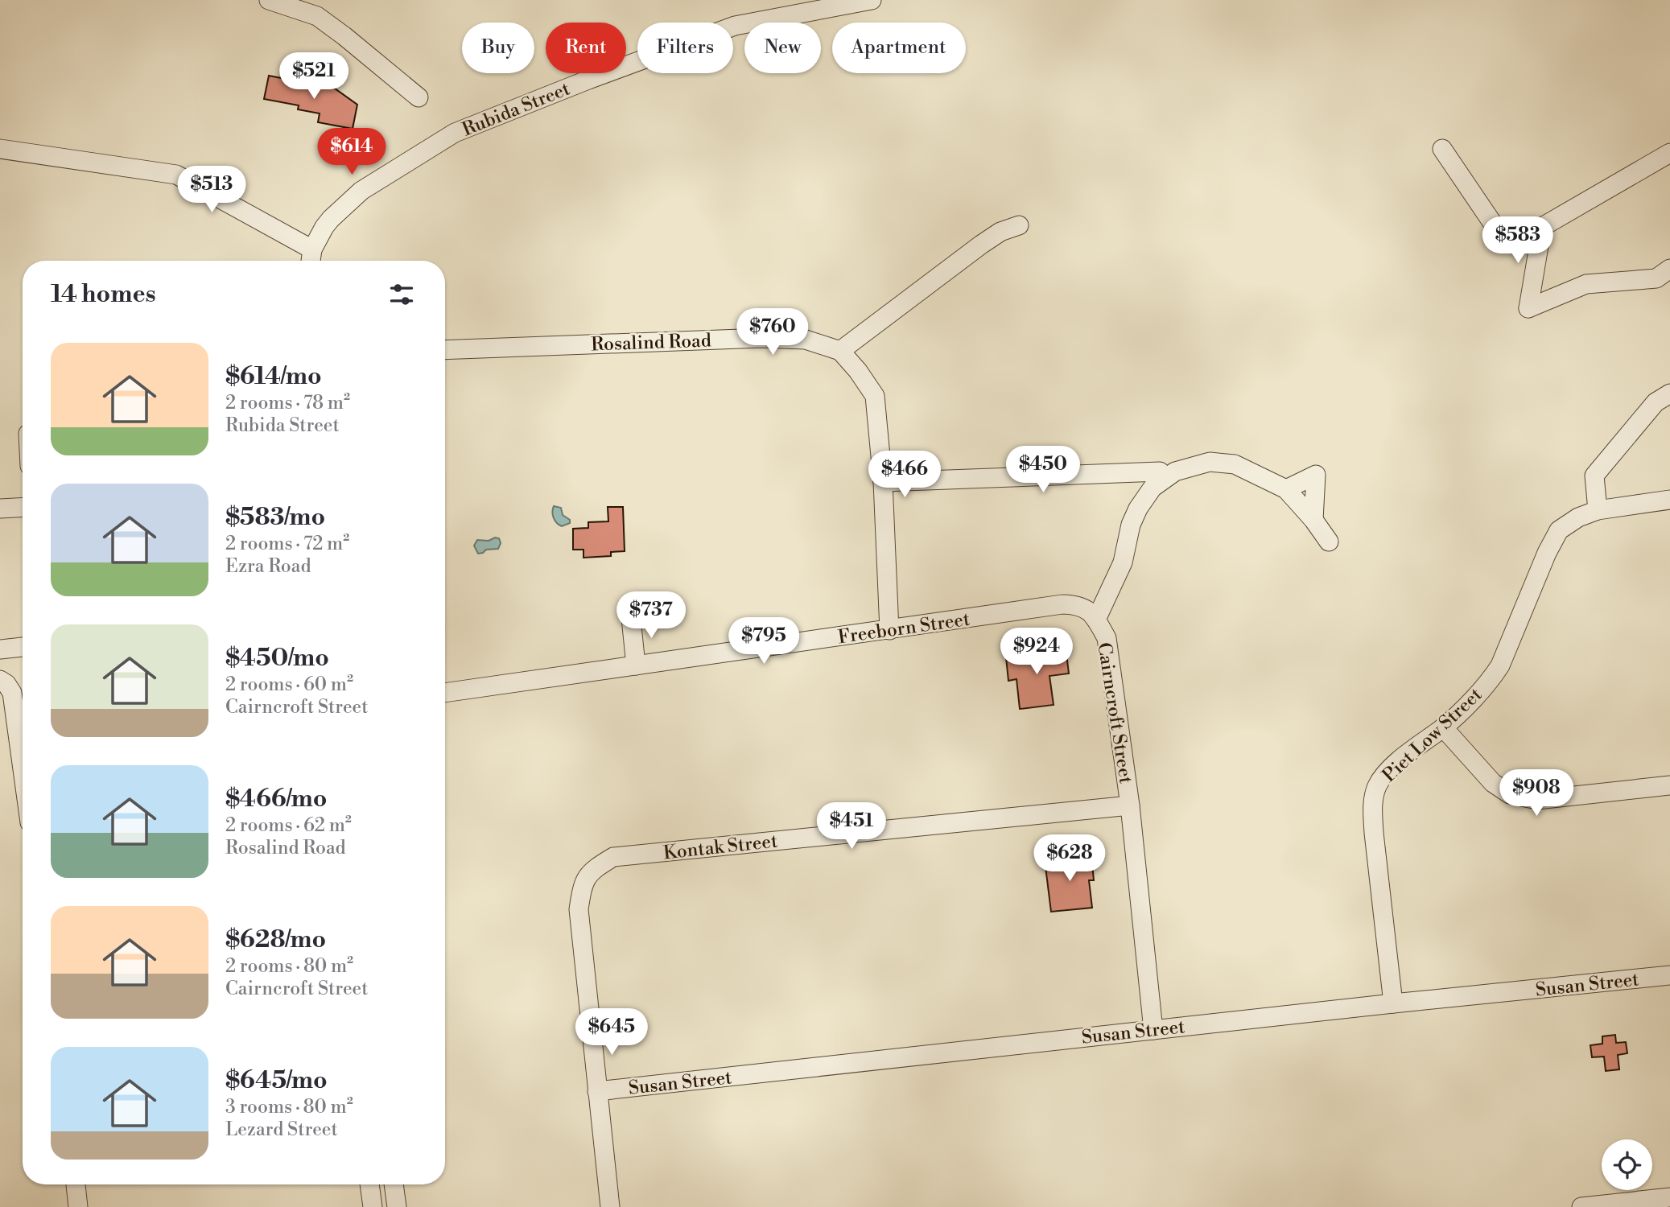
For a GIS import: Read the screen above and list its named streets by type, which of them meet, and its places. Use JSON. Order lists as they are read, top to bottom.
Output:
{
  "streets": {
    "street": [
      "Rubida Street",
      "Rosalind Road",
      "Freeborn Street",
      "Cairncroft Street",
      "Piet Low Street",
      "Kontak Street",
      "Susan Street"
    ]
  },
  "crossings": [
    ["Freeborn Street", "Cairncroft Street"],
    ["Cairncroft Street", "Kontak Street"],
    ["Cairncroft Street", "Susan Street"],
    ["Piet Low Street", "Susan Street"],
    ["Kontak Street", "Susan Street"]
  ],
  "page": {
    "chip": [
      "Buy",
      "Rent",
      "Filters",
      "New",
      "Apartment"
    ],
    "price": [
      "$521",
      "$614",
      "$513",
      "$583",
      "$760",
      "$450",
      "$466",
      "$737",
      "$795",
      "$924",
      "$908",
      "$451",
      "$628",
      "$645"
    ],
    "heading": "14 homes",
    "list": [
      {
        "name": "$614/mo",
        "note": "2 rooms · 78 m² · Rubida Street"
      },
      {
        "name": "$583/mo",
        "note": "2 rooms · 72 m² · Ezra Road"
      },
      {
        "name": "$450/mo",
        "note": "2 rooms · 60 m² · Cairncroft Street"
      },
      {
        "name": "$466/mo",
        "note": "2 rooms · 62 m² · Rosalind Road"
      },
      {
        "name": "$628/mo",
        "note": "2 rooms · 80 m² · Cairncroft Street"
      },
      {
        "name": "$645/mo",
        "note": "3 rooms · 80 m² · Lezard Street"
      }
    ]
  }
}
